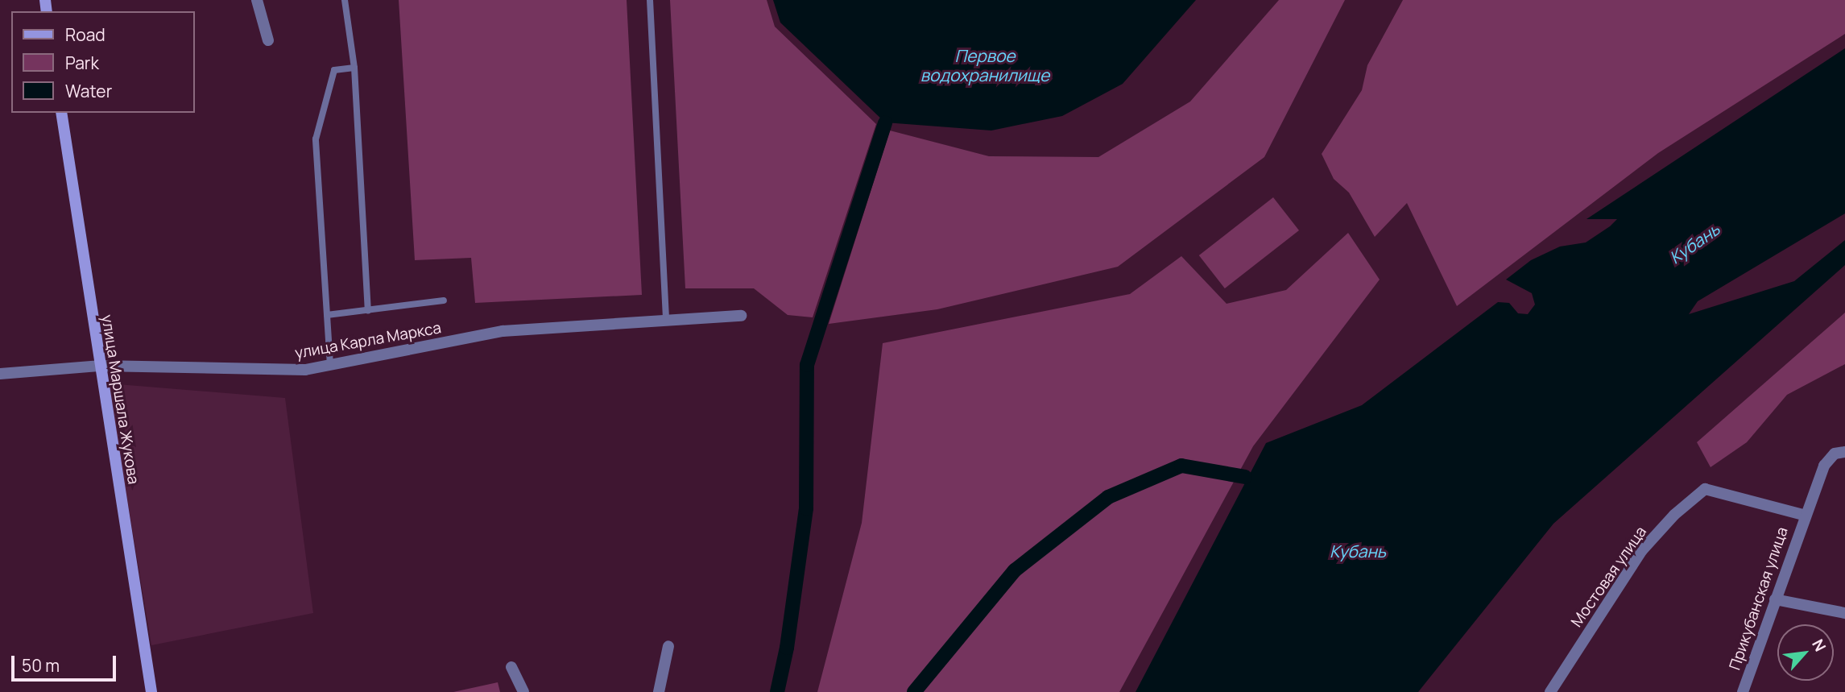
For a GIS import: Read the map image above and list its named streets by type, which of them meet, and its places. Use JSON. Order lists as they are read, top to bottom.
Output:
{
  "streets": {
    "main road": ["улица Маршала Жукова"],
    "street": ["улица Карла Маркса", "Мостовая улица", "Прикубанская улица"]
  },
  "crossings": [
    ["улица Карла Маркса", "улица Маршала Жукова"],
    ["Мостовая улица", "Прикубанская улица"]
  ],
  "water": ["Первое водохранилище", "Кубань"],
  "legend": ["Road", "Park", "Water"],
  "scale_bar": "50 m",
  "north": "top right"
}
